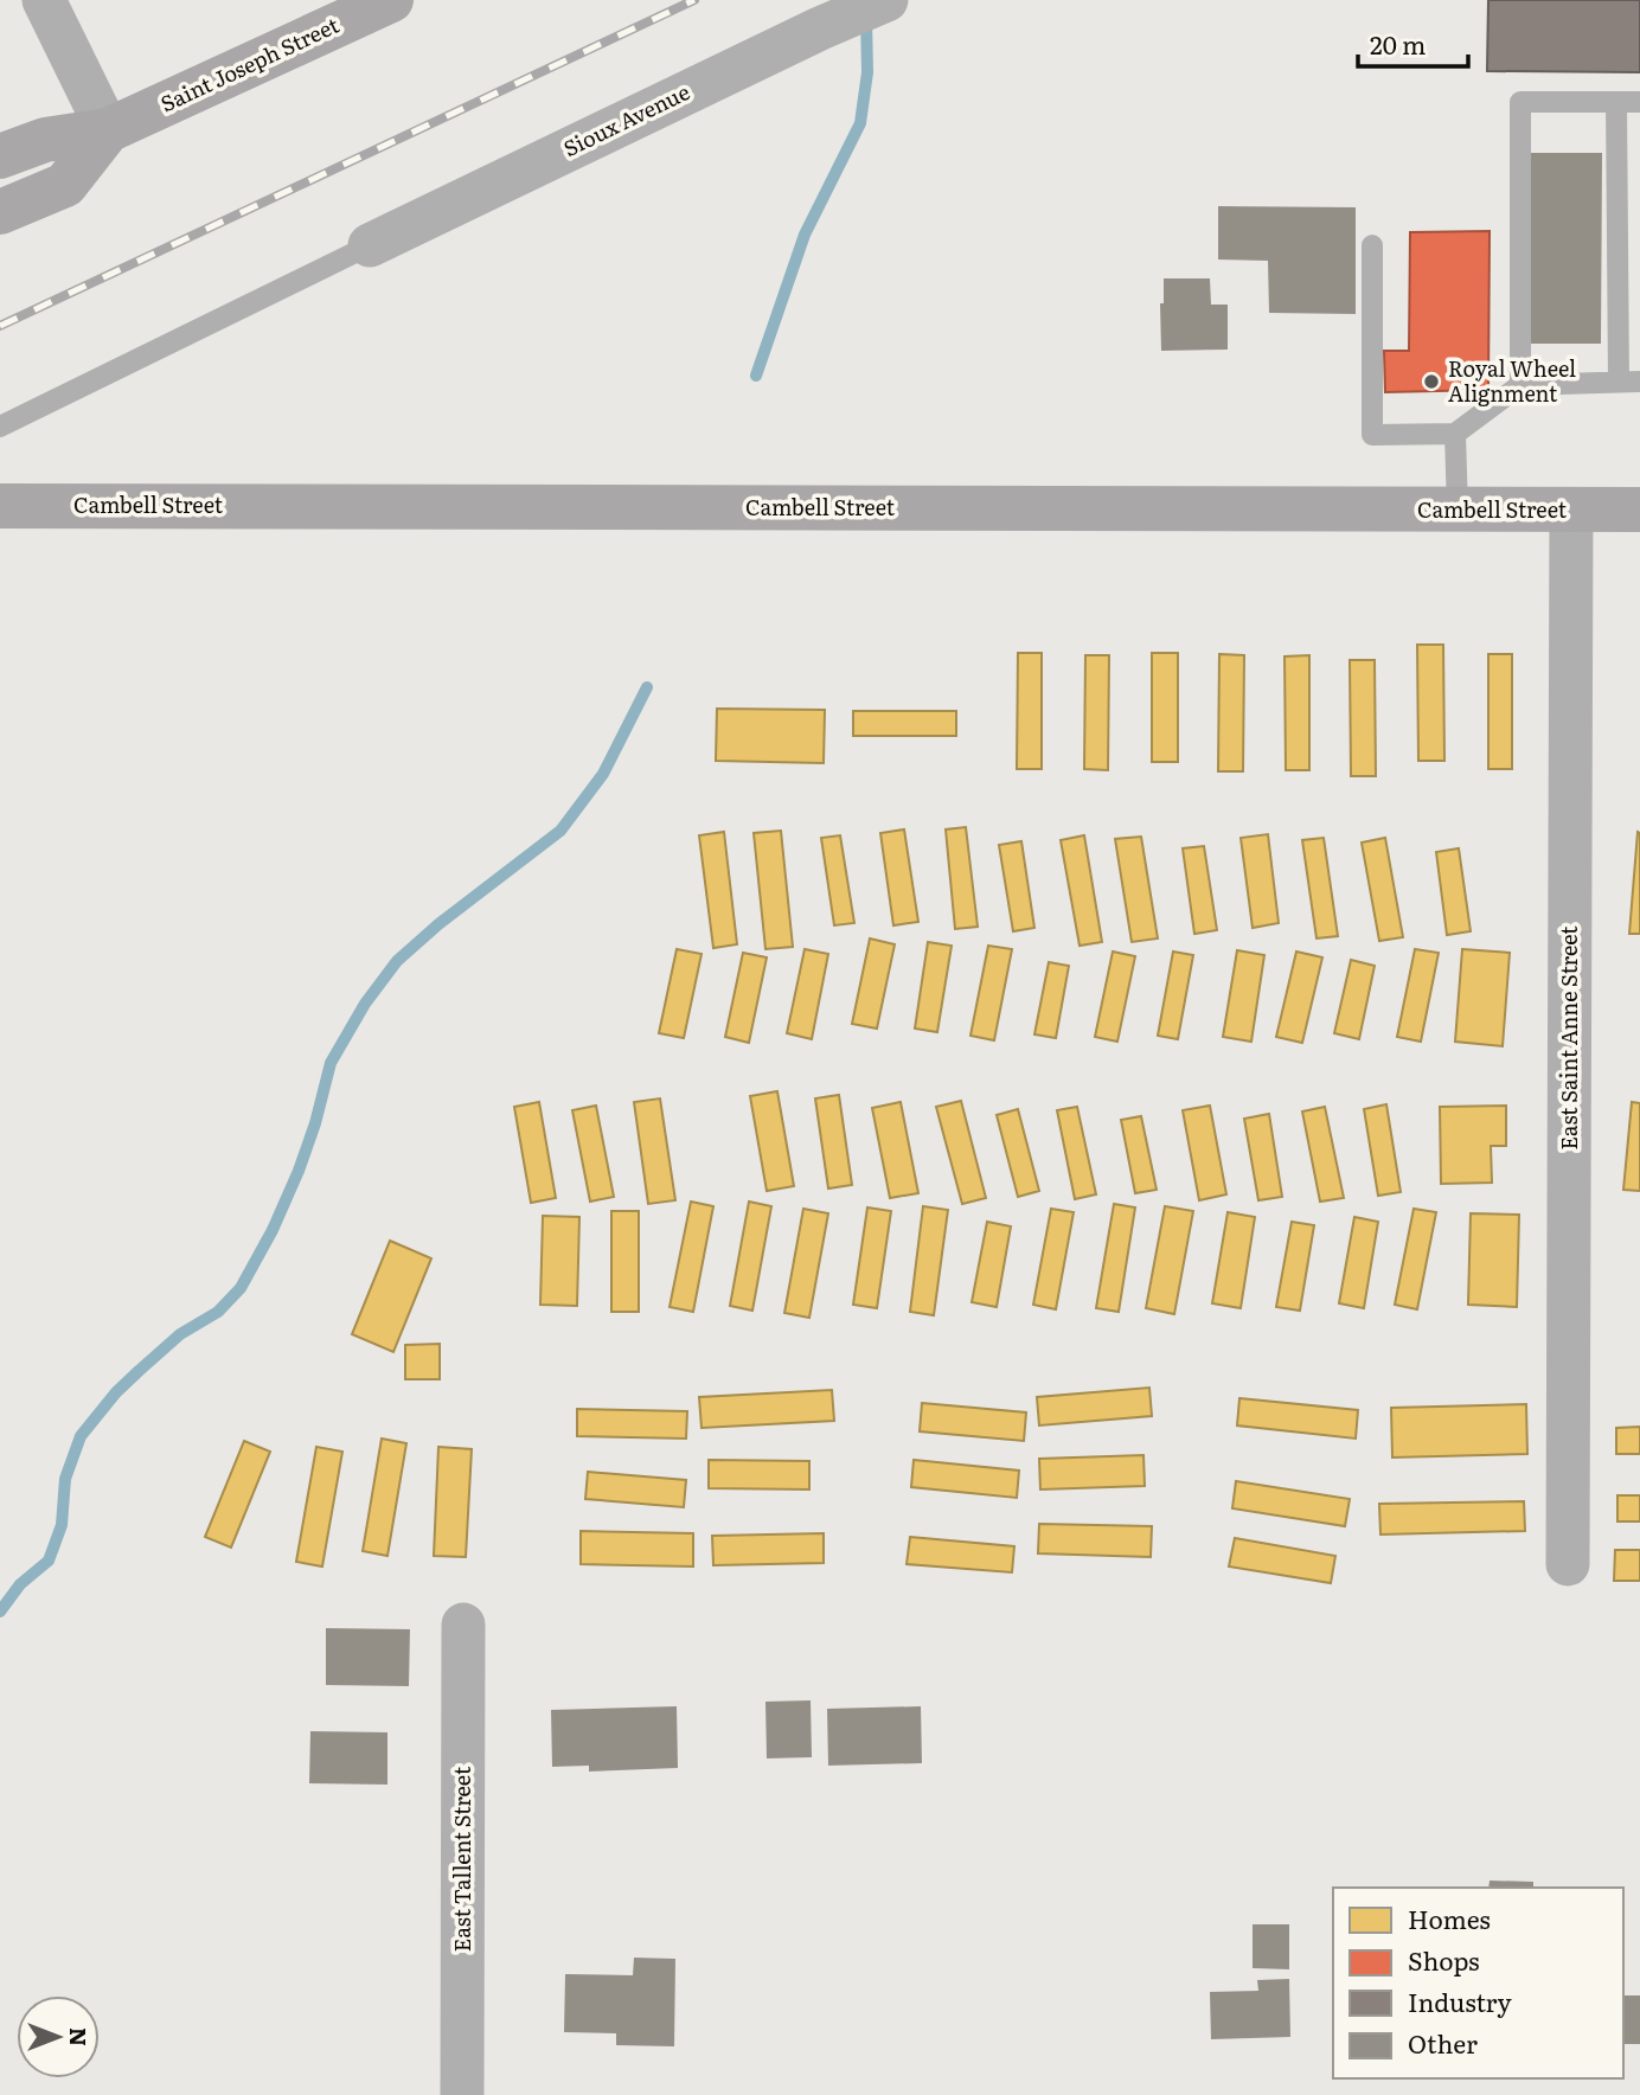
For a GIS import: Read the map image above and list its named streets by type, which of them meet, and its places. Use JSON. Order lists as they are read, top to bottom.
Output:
{
  "streets": {
    "main road": ["Saint Joseph Street", "Cambell Street"],
    "street": ["Sioux Avenue", "East Saint Anne Street", "East Tallent Street"]
  },
  "crossings": [
    ["Cambell Street", "East Saint Anne Street"]
  ],
  "places": ["Royal Wheel Alignment"],
  "legend": [
    "Homes",
    "Shops",
    "Industry",
    "Other"
  ],
  "scale_bar": "20 m",
  "north": "right"
}
